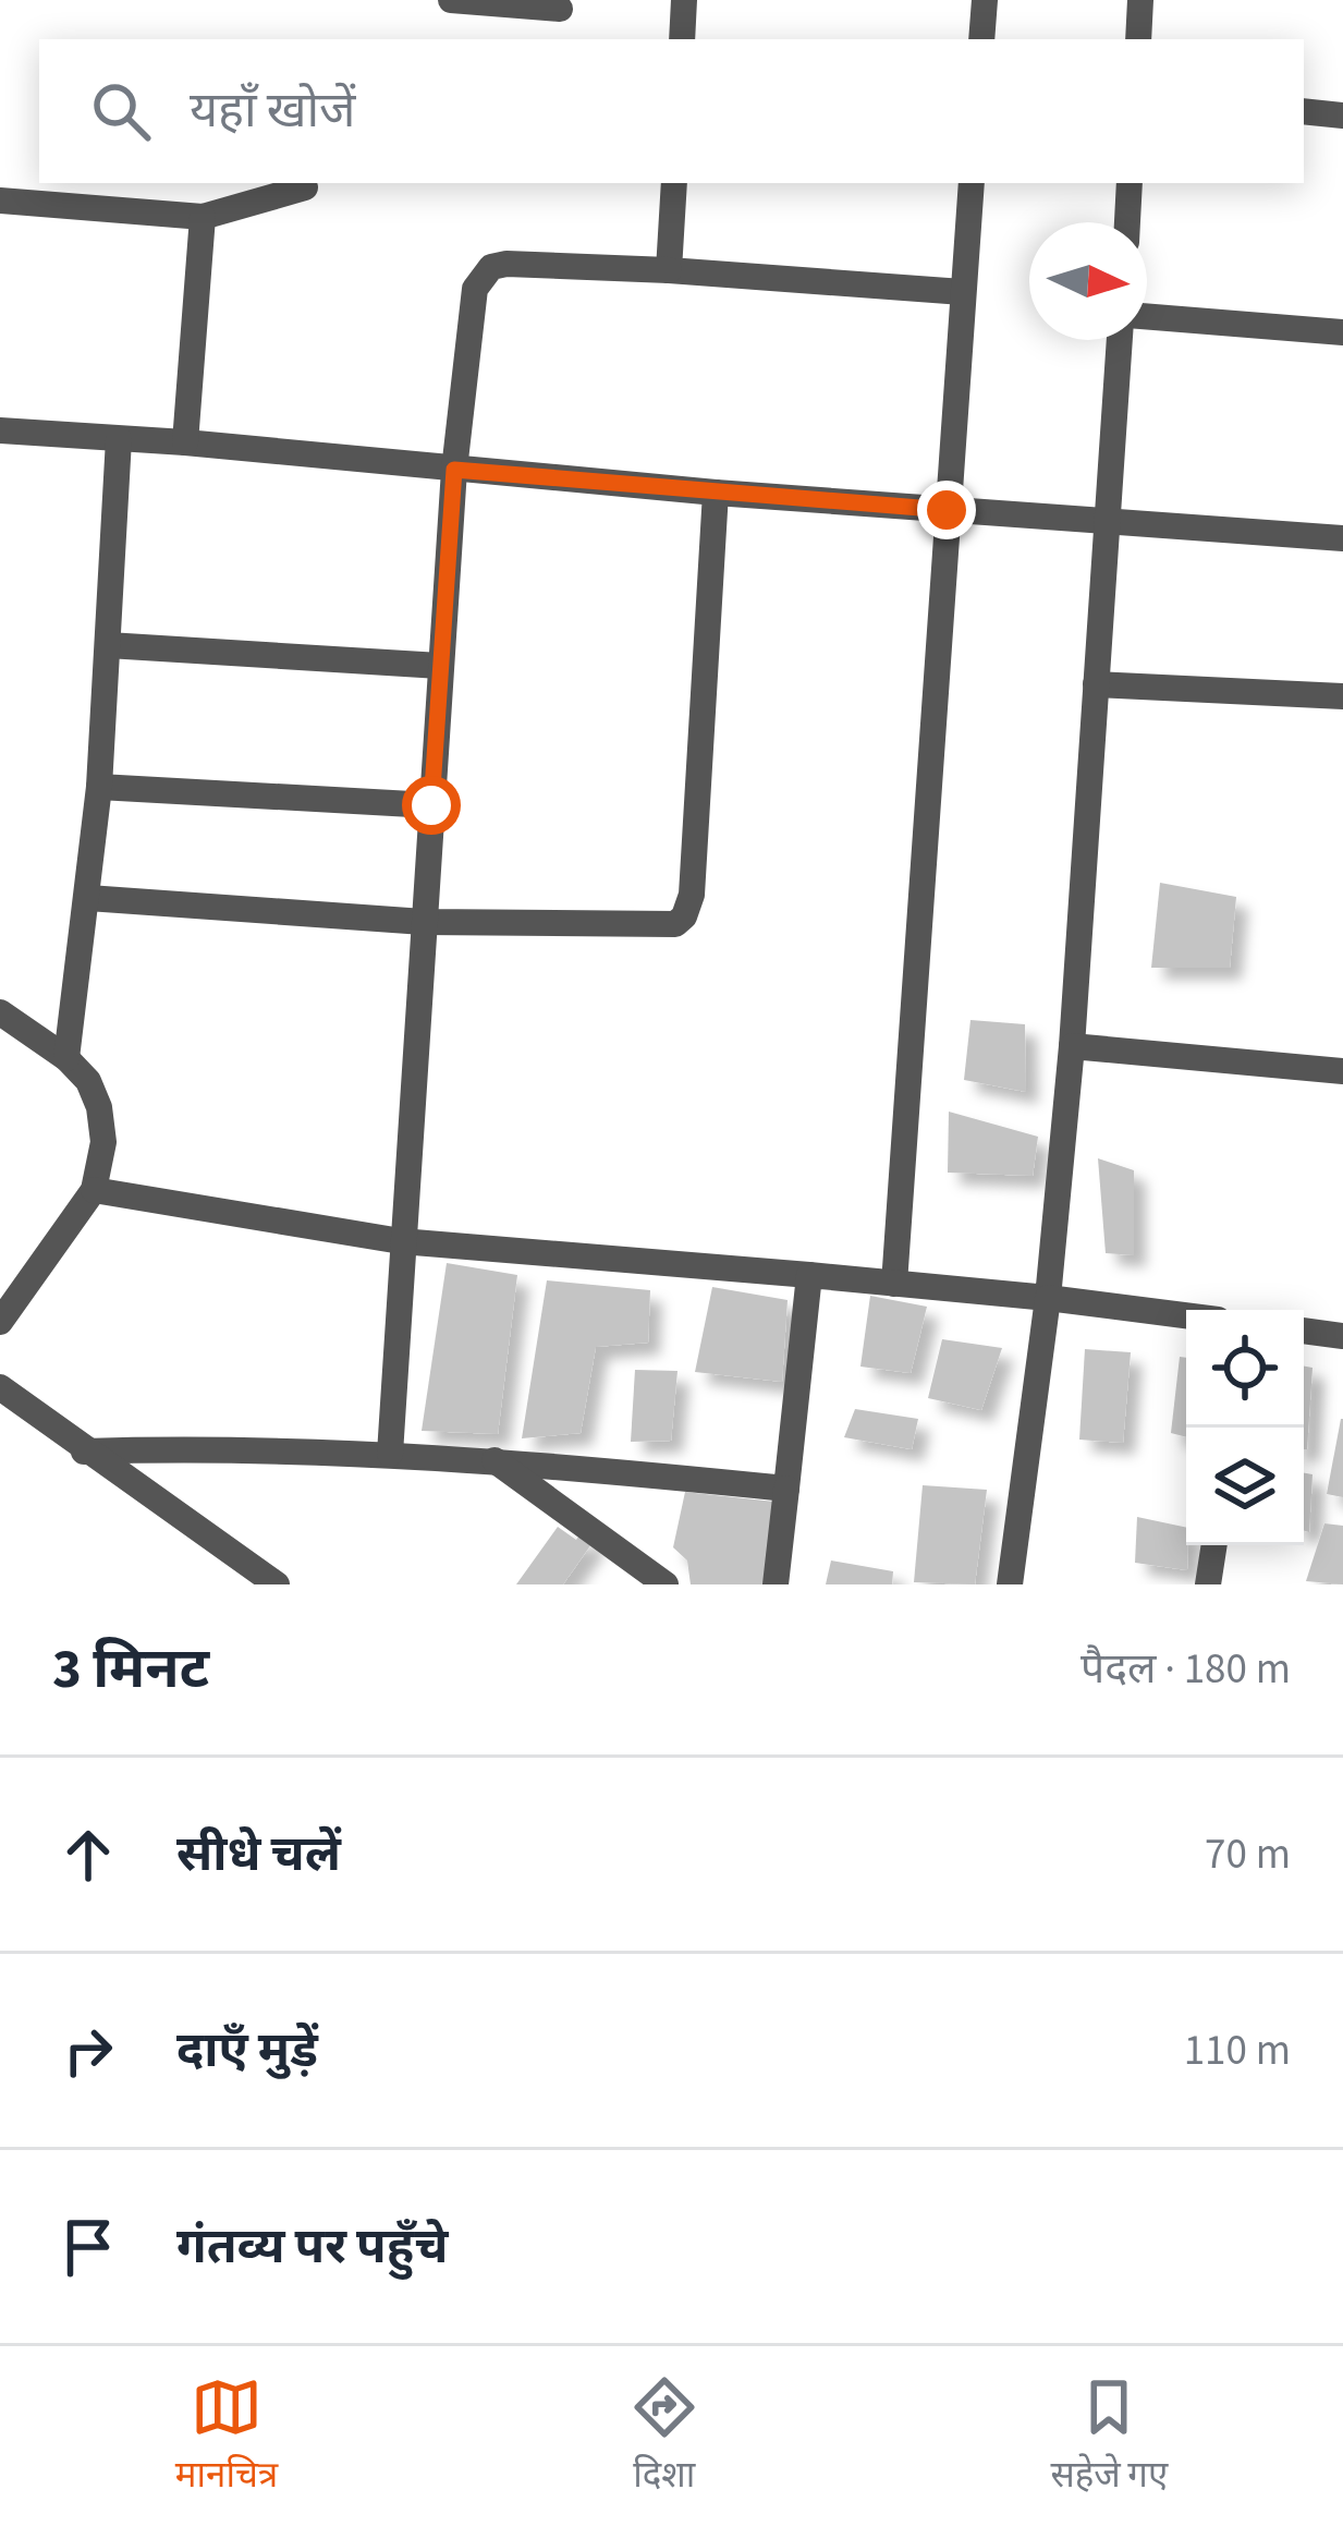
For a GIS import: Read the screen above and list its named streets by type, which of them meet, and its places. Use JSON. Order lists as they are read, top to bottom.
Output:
{
  "north": "right",
  "page": {
    "search": "यहाँ खोजें",
    "heading": ["3 मिनट", "पैदल · 180 m"],
    "list": [
      ["सीधे चलें", "70 m"],
      ["दाएँ मुड़ें", "110 m"],
      "गंतव्य पर पहुँचे"
    ],
    "nav": ["मानचित्र", "दिशा", "सहेजे गए"]
  }
}
